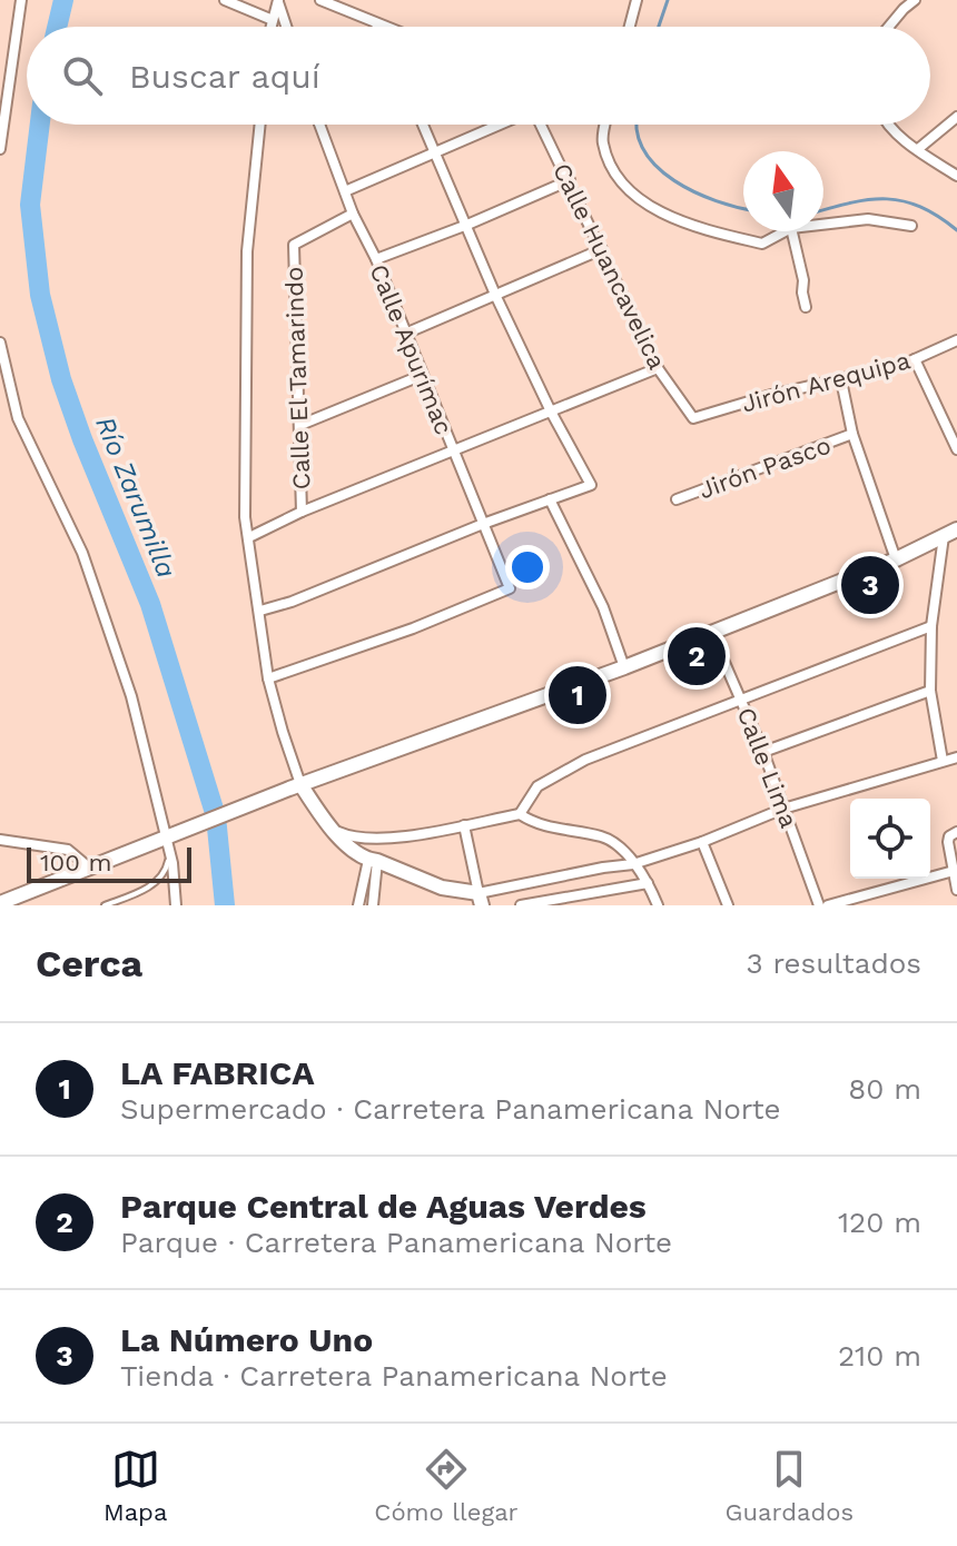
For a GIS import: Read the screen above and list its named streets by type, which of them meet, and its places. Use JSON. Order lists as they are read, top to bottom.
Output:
{
  "streets": {
    "street": [
      "Calle Huancavelica",
      "Calle Apurímac",
      "Calle El Tamarindo",
      "Jirón Arequipa",
      "Jirón Pasco",
      "Calle Lima"
    ]
  },
  "crossings": [
    ["Calle Huancavelica", "Jirón Arequipa"],
    ["Calle Apurímac", "Calle El Tamarindo"]
  ],
  "water": ["Río Zarumilla"],
  "scale_bar": "100 m",
  "north": "top",
  "page": {
    "search": "Buscar aquí",
    "pins": ["3", "2", "1"],
    "scale": "100 m",
    "heading": ["Cerca", "3 resultados"],
    "list": [
      {
        "mark": "1",
        "name": "LA FABRICA",
        "note": "Supermercado · Carretera Panamericana Norte",
        "value": "80 m"
      },
      {
        "mark": "2",
        "name": "Parque Central de Aguas Verdes",
        "note": "Parque · Carretera Panamericana Norte",
        "value": "120 m"
      },
      {
        "mark": "3",
        "name": "La Número Uno",
        "note": "Tienda · Carretera Panamericana Norte",
        "value": "210 m"
      }
    ],
    "nav": ["Mapa", "Cómo llegar", "Guardados"]
  }
}
